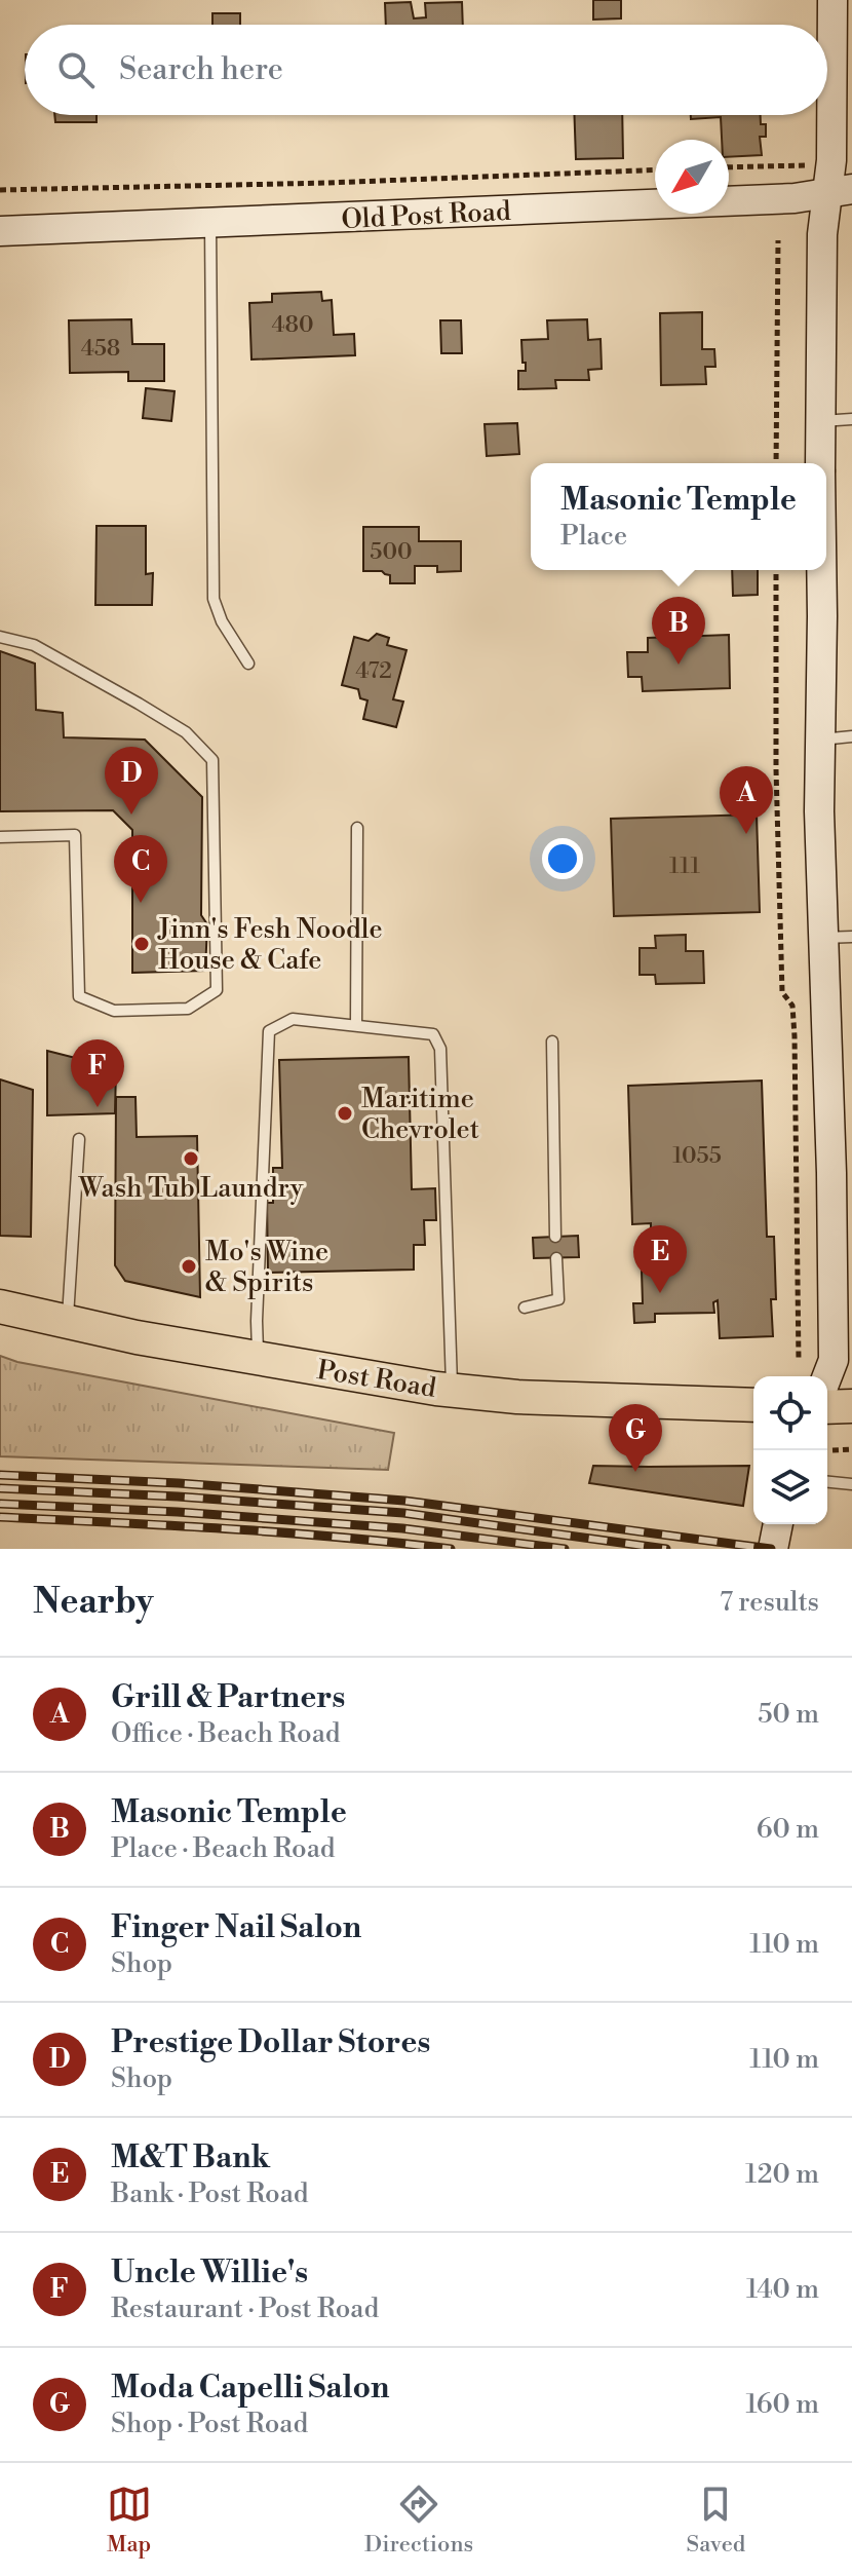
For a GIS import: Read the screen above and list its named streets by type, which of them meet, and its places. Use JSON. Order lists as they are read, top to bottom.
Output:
{
  "streets": {
    "main road": ["Post Road"],
    "street": ["Old Post Road"]
  },
  "places": [
    "Jinn's Fesh Noodle House & Cafe",
    "Maritime Chevrolet",
    "Wash Tub Laundry",
    "Mo's Wine & Spirits"
  ],
  "house_numbers": [
    "480",
    "458",
    "500",
    "472",
    "111",
    "1055"
  ],
  "north": "bottom left",
  "page": {
    "search": "Search here",
    "popup": ["Masonic Temple", "Place"],
    "pins": [
      "B",
      "D",
      "A",
      "C",
      "F",
      "E",
      "G"
    ],
    "heading": ["Nearby", "7 results"],
    "list": [
      {
        "mark": "A",
        "name": "Grill & Partners",
        "note": "Office · Beach Road",
        "value": "50 m"
      },
      {
        "mark": "B",
        "name": "Masonic Temple",
        "note": "Place · Beach Road",
        "value": "60 m"
      },
      {
        "mark": "C",
        "name": "Finger Nail Salon",
        "note": "Shop",
        "value": "110 m"
      },
      {
        "mark": "D",
        "name": "Prestige Dollar Stores",
        "note": "Shop",
        "value": "110 m"
      },
      {
        "mark": "E",
        "name": "M&T Bank",
        "note": "Bank · Post Road",
        "value": "120 m"
      },
      {
        "mark": "F",
        "name": "Uncle Willie's",
        "note": "Restaurant · Post Road",
        "value": "140 m"
      },
      {
        "mark": "G",
        "name": "Moda Capelli Salon",
        "note": "Shop · Post Road",
        "value": "160 m"
      }
    ],
    "nav": ["Map", "Directions", "Saved"]
  }
}
